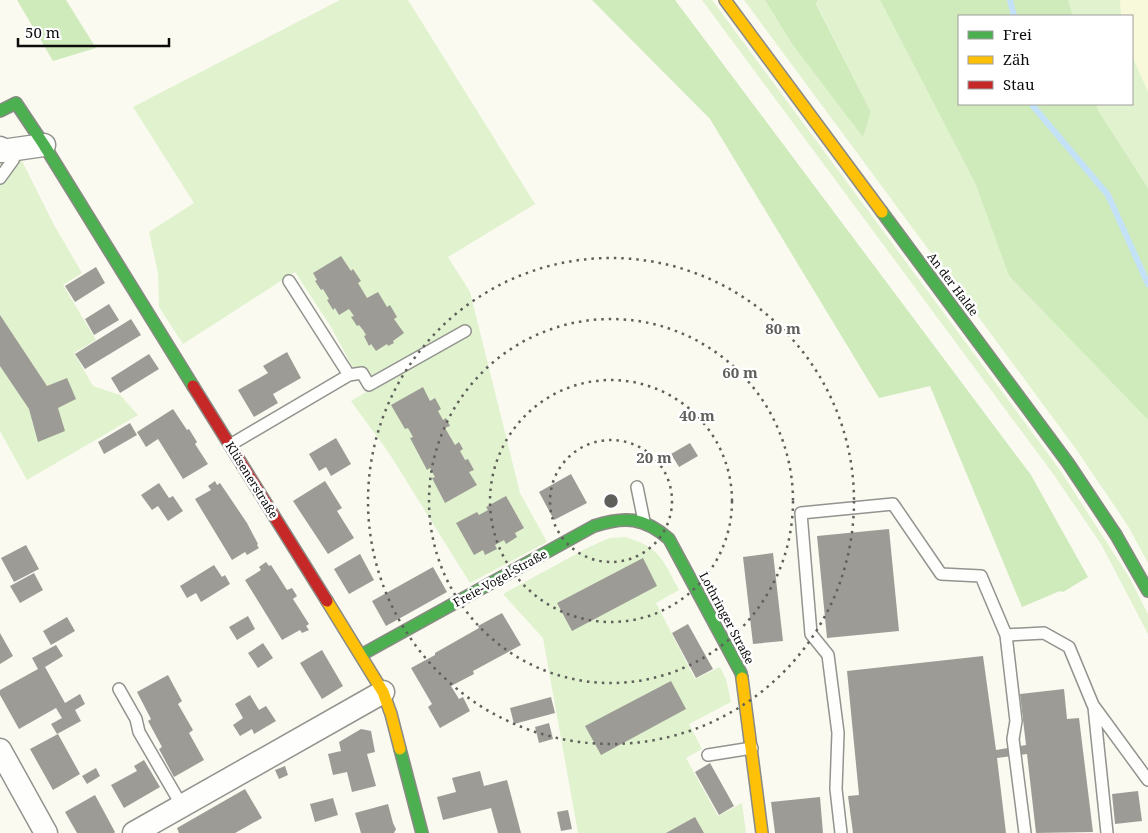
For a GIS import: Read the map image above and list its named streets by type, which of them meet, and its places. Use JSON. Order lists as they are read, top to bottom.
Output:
{
  "streets": {
    "street": [
      "An der Halde",
      "Klüsenerstraße",
      "Freie-Vogel-Straße",
      "Lothringer Straße"
    ]
  },
  "crossings": [
    ["Klüsenerstraße", "Freie-Vogel-Straße"],
    ["Freie-Vogel-Straße", "Lothringer Straße"]
  ],
  "legend": ["Frei", "Zäh", "Stau"],
  "scale_bar": "50 m",
  "rings": [
    "80 m",
    "60 m",
    "40 m",
    "20 m"
  ]
}
